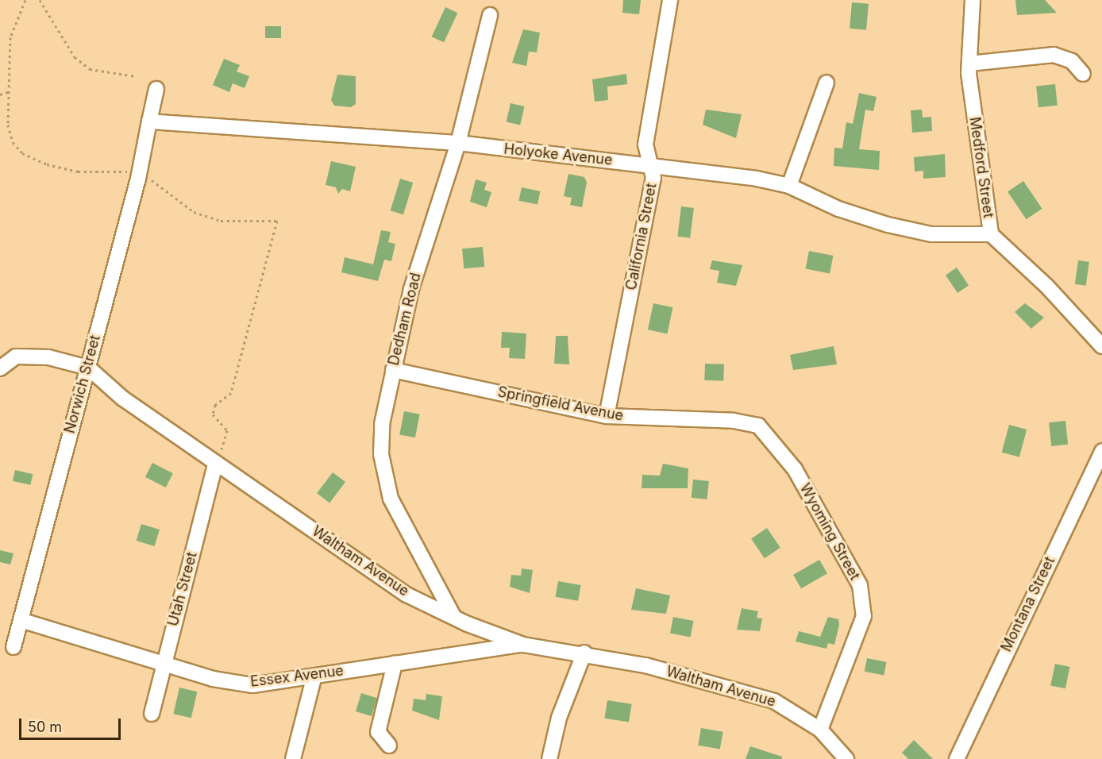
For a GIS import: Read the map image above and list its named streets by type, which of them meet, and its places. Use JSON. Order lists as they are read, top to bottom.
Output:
{
  "streets": {
    "street": [
      "Holyoke Avenue",
      "Medford Street",
      "California Street",
      "Dedham Road",
      "Norwich Street",
      "Springfield Avenue",
      "Wyoming Street",
      "Waltham Avenue",
      "Utah Street",
      "Montana Street",
      "Essex Avenue"
    ]
  },
  "crossings": [
    ["Holyoke Avenue", "Medford Street"],
    ["Holyoke Avenue", "California Street"],
    ["Holyoke Avenue", "Dedham Road"],
    ["Holyoke Avenue", "Norwich Street"],
    ["California Street", "Springfield Avenue"],
    ["Dedham Road", "Springfield Avenue"],
    ["Dedham Road", "Waltham Avenue"],
    ["Norwich Street", "Waltham Avenue"],
    ["Norwich Street", "Essex Avenue"],
    ["Springfield Avenue", "Wyoming Street"],
    ["Wyoming Street", "Waltham Avenue"],
    ["Waltham Avenue", "Utah Street"],
    ["Waltham Avenue", "Essex Avenue"],
    ["Utah Street", "Essex Avenue"]
  ],
  "scale_bar": "50 m"
}
